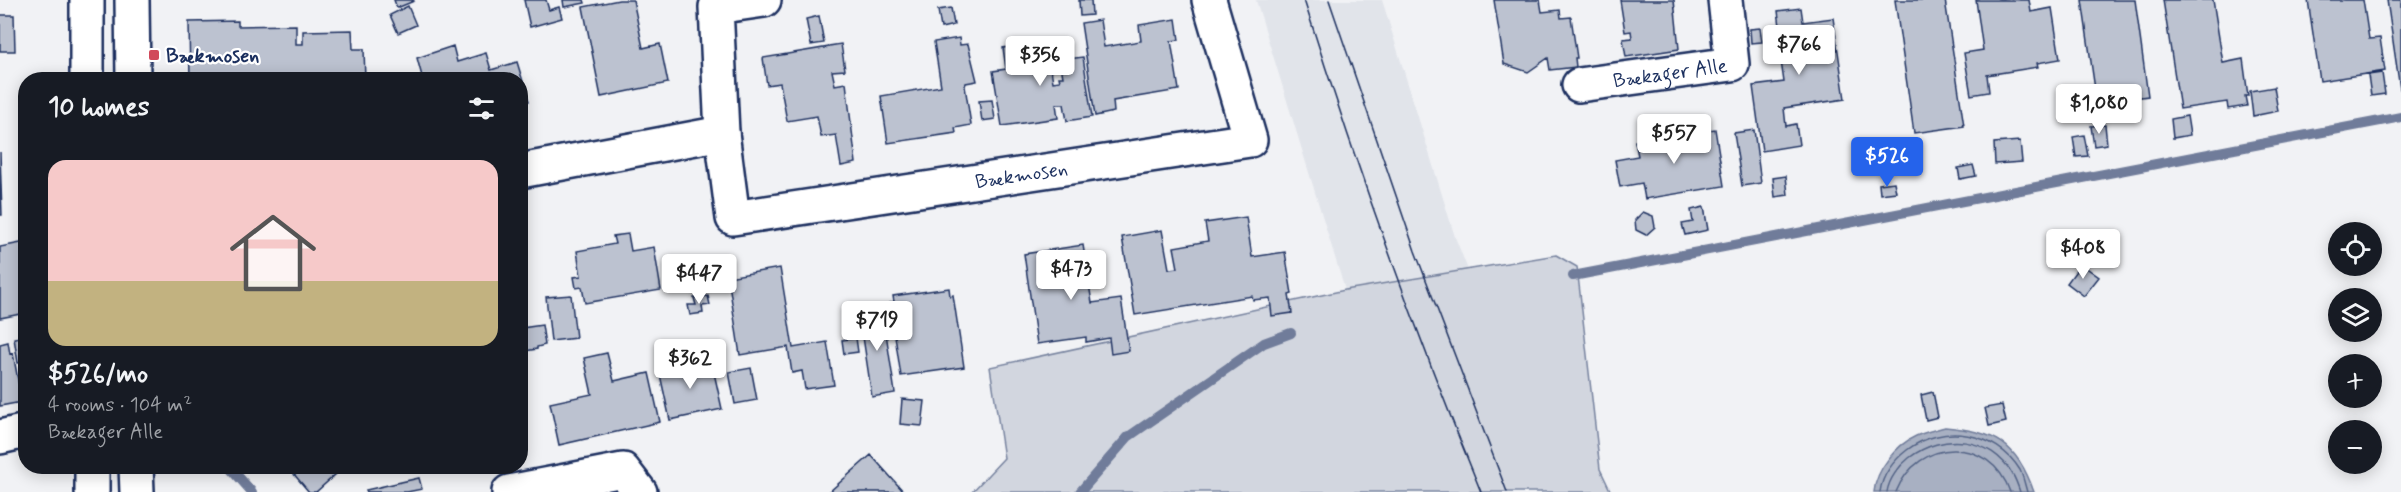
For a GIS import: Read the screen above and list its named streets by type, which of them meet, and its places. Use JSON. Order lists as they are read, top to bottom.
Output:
{
  "streets": {
    "street": ["Bækager Alle", "Bækmosen"]
  },
  "places": {
    "transit": ["Bækmosen"]
  },
  "page": {
    "price": [
      "$766",
      "$356",
      "$1,080",
      "$557",
      "$526",
      "$408",
      "$473",
      "$447",
      "$719",
      "$362"
    ],
    "heading": "10 homes",
    "list": [
      {
        "name": "$526/mo",
        "note": "4 rooms · 104 m² · Bækager Alle"
      }
    ],
    "map_buttons": ["+", "−"]
  }
}
